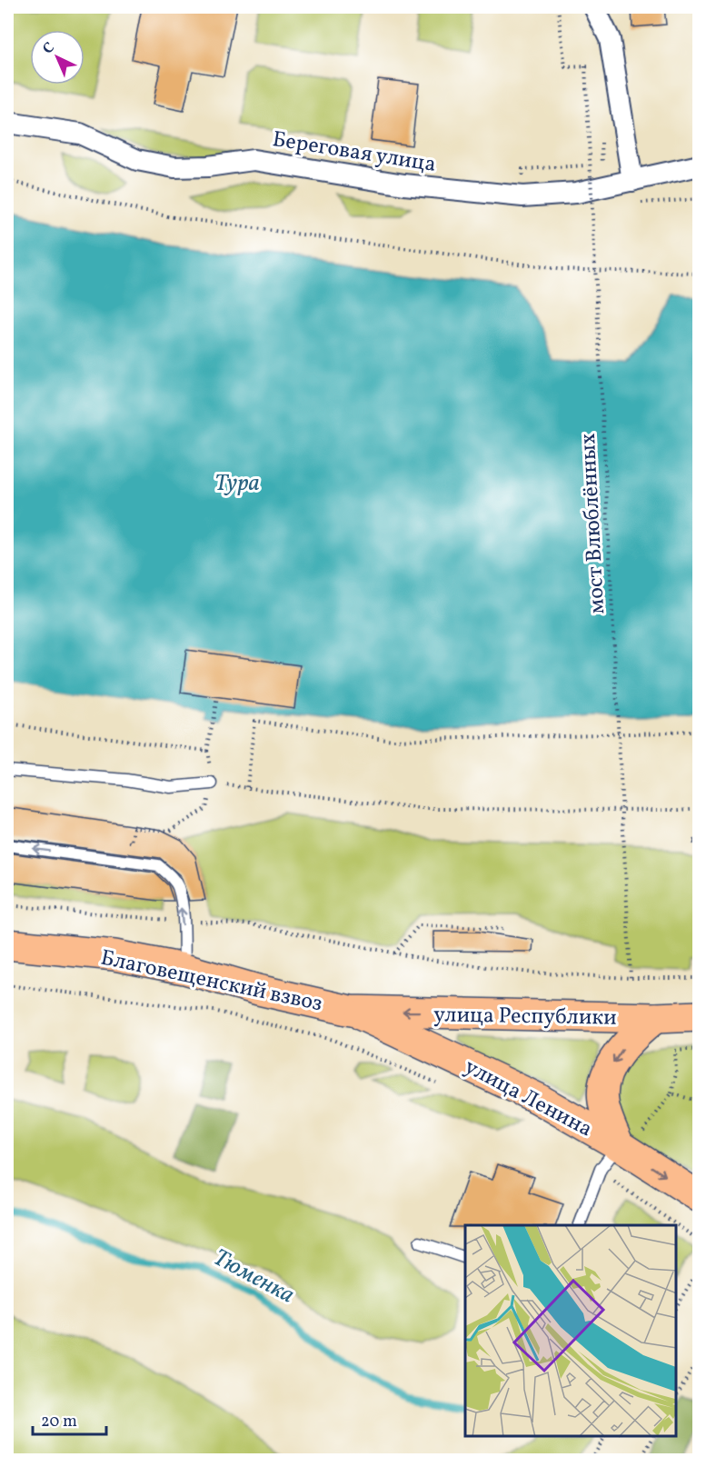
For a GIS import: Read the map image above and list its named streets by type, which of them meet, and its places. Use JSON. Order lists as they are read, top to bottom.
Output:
{
  "streets": {
    "main road": ["Благовещенский взвоз", "улица Республики", "улица Ленина"],
    "street": ["Береговая улица"],
    "path": ["мост Влюблённых"]
  },
  "crossings": [
    ["Благовещенский взвоз", "улица Республики"],
    ["Благовещенский взвоз", "улица Ленина"],
    ["улица Республики", "улица Ленина"]
  ],
  "one_way": ["улица Республики"],
  "water": ["Тура", "Тюменка"],
  "scale_bar": "20 m",
  "north": "top left"
}
